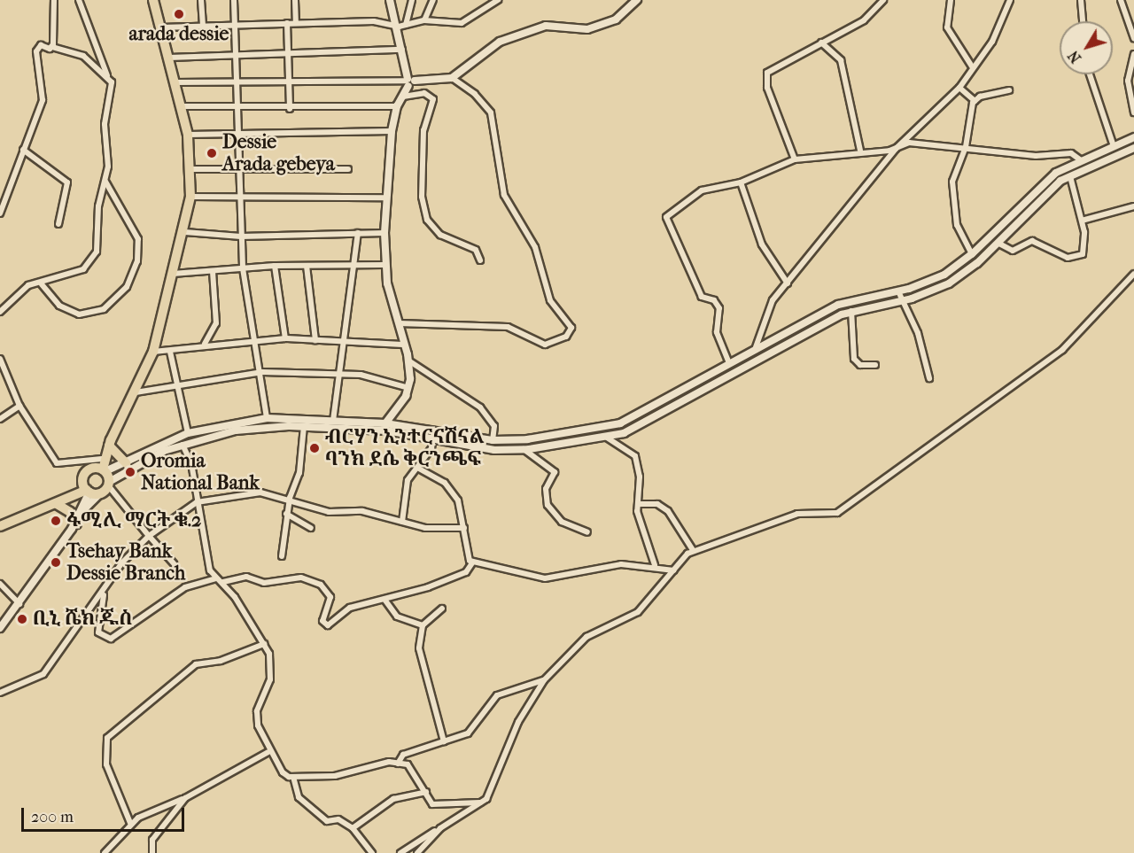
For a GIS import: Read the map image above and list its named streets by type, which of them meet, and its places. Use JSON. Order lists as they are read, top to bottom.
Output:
{
  "places": [
    "arada dessie",
    "Dessie Arada gebeya",
    "ብርሃን ኢንተርናሽናል ባንክ ደሴ ቅርንጫፍ",
    "Oromia National Bank",
    "ፋሚሊ ማርት ቁ.2",
    "Tsehay Bank Dessie Branch",
    "ቢኒ ሼክ ጁስ"
  ],
  "scale_bar": "200 m",
  "north": "bottom left"
}
